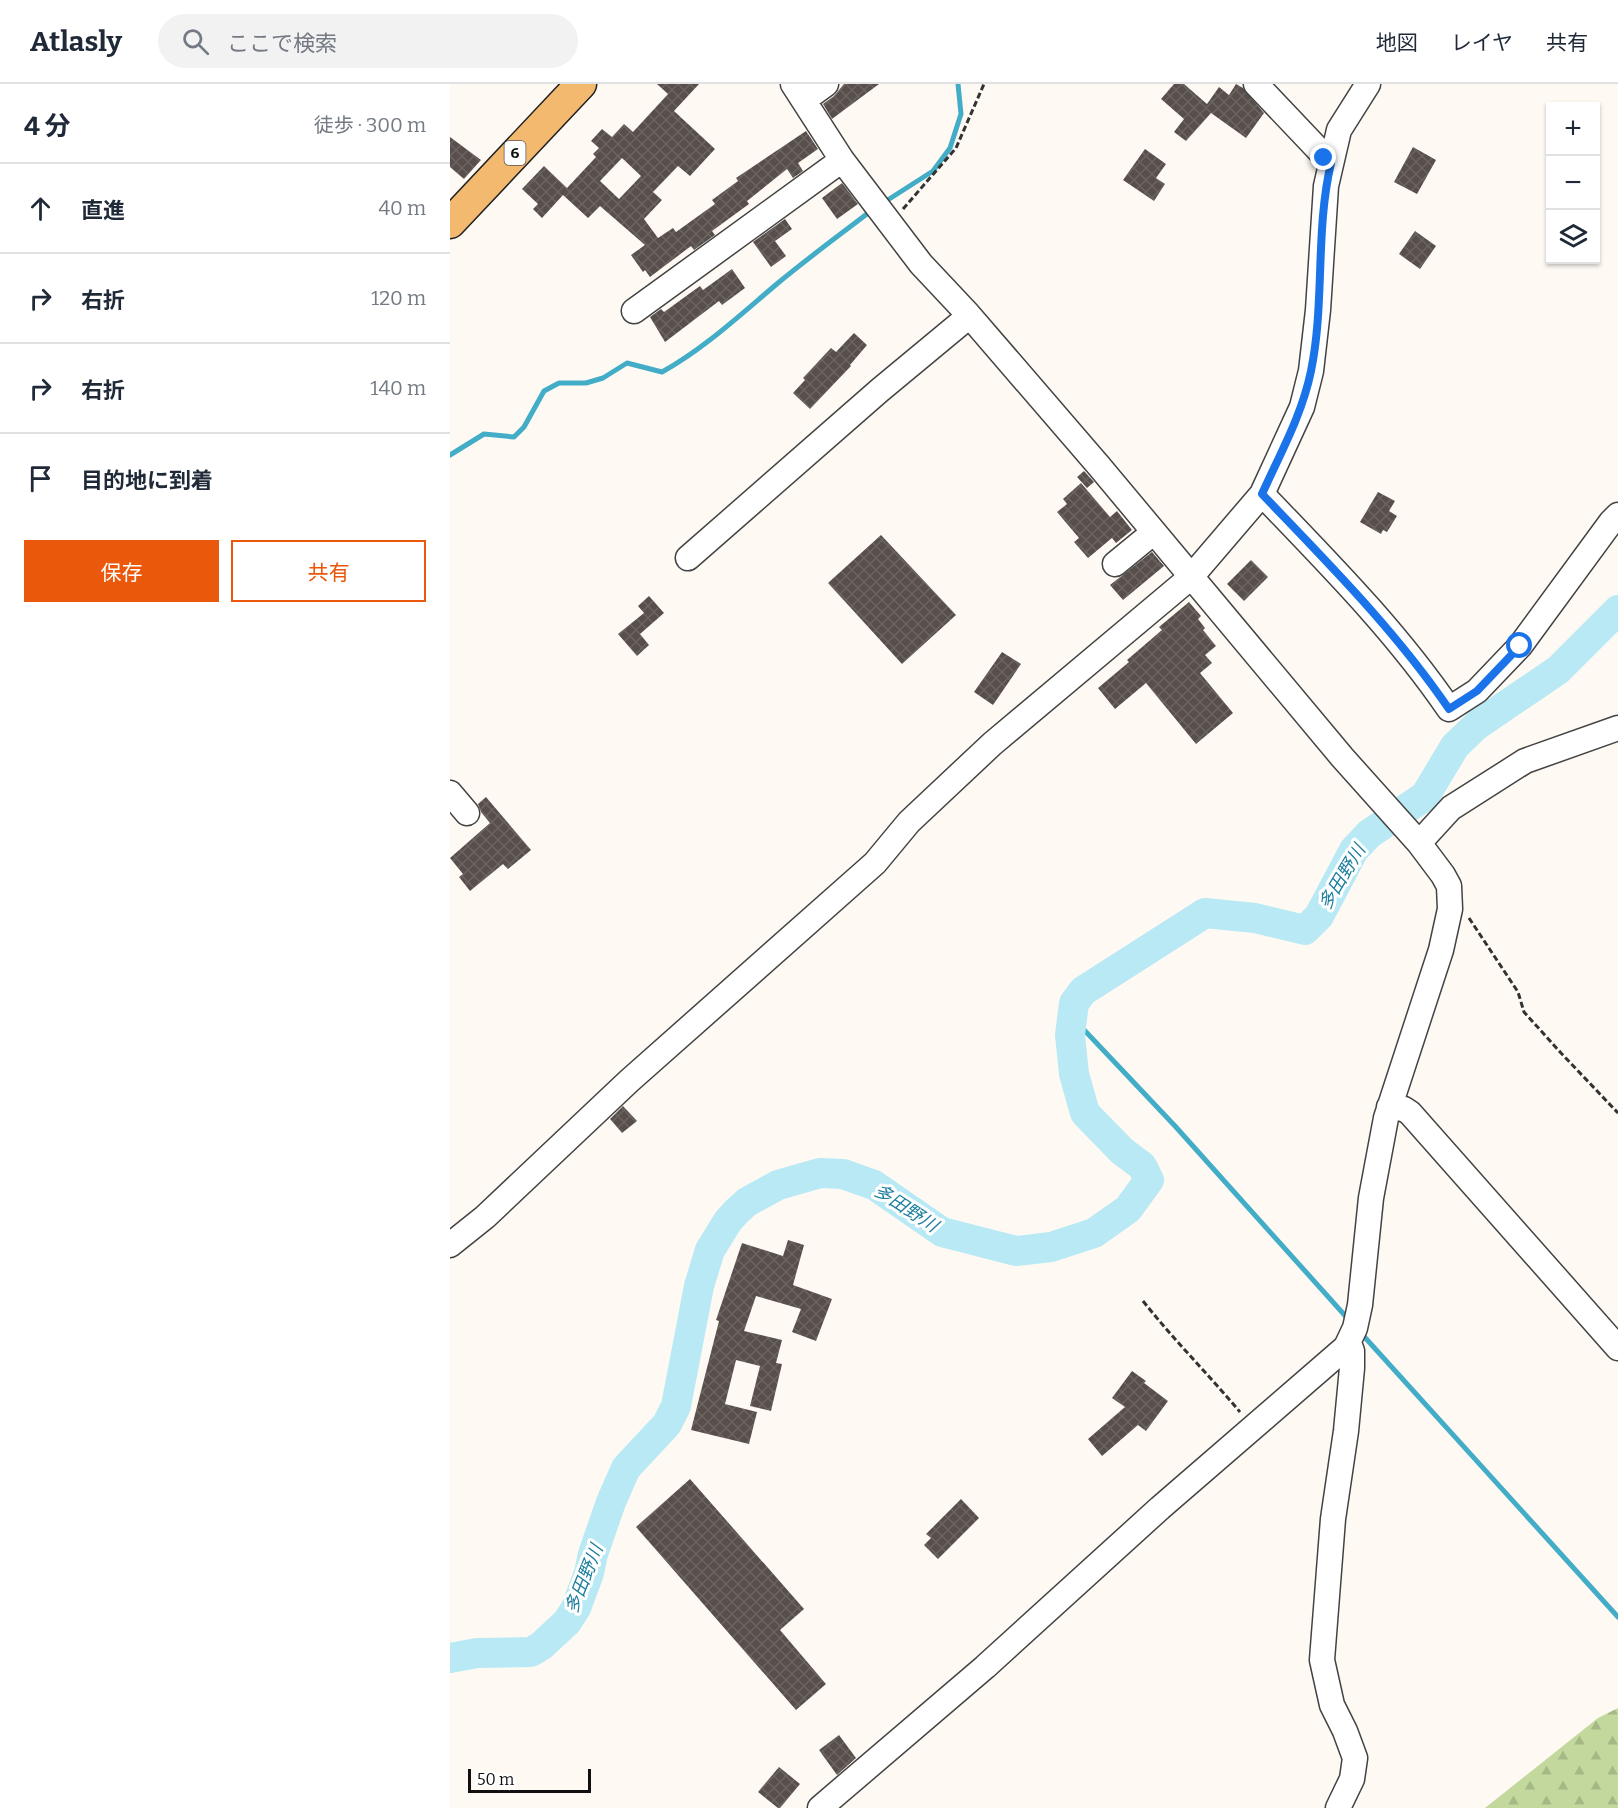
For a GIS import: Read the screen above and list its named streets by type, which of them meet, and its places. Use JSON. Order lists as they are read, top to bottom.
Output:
{
  "streets": {
    "main road": ["6"]
  },
  "water": ["多田野川"],
  "scale_bar": "50 m",
  "page": {
    "header": "Atlasly",
    "search": "ここで検索",
    "nav": ["地図", "レイヤ", "共有"],
    "heading": ["4 分", "徒歩 · 300 m"],
    "map_buttons": ["+", "−"],
    "list": [
      ["直進", "40 m"],
      ["右折", "120 m"],
      ["右折", "140 m"],
      "目的地に到着"
    ],
    "buttons": ["保存", "共有"],
    "scale": "50 m"
  }
}
